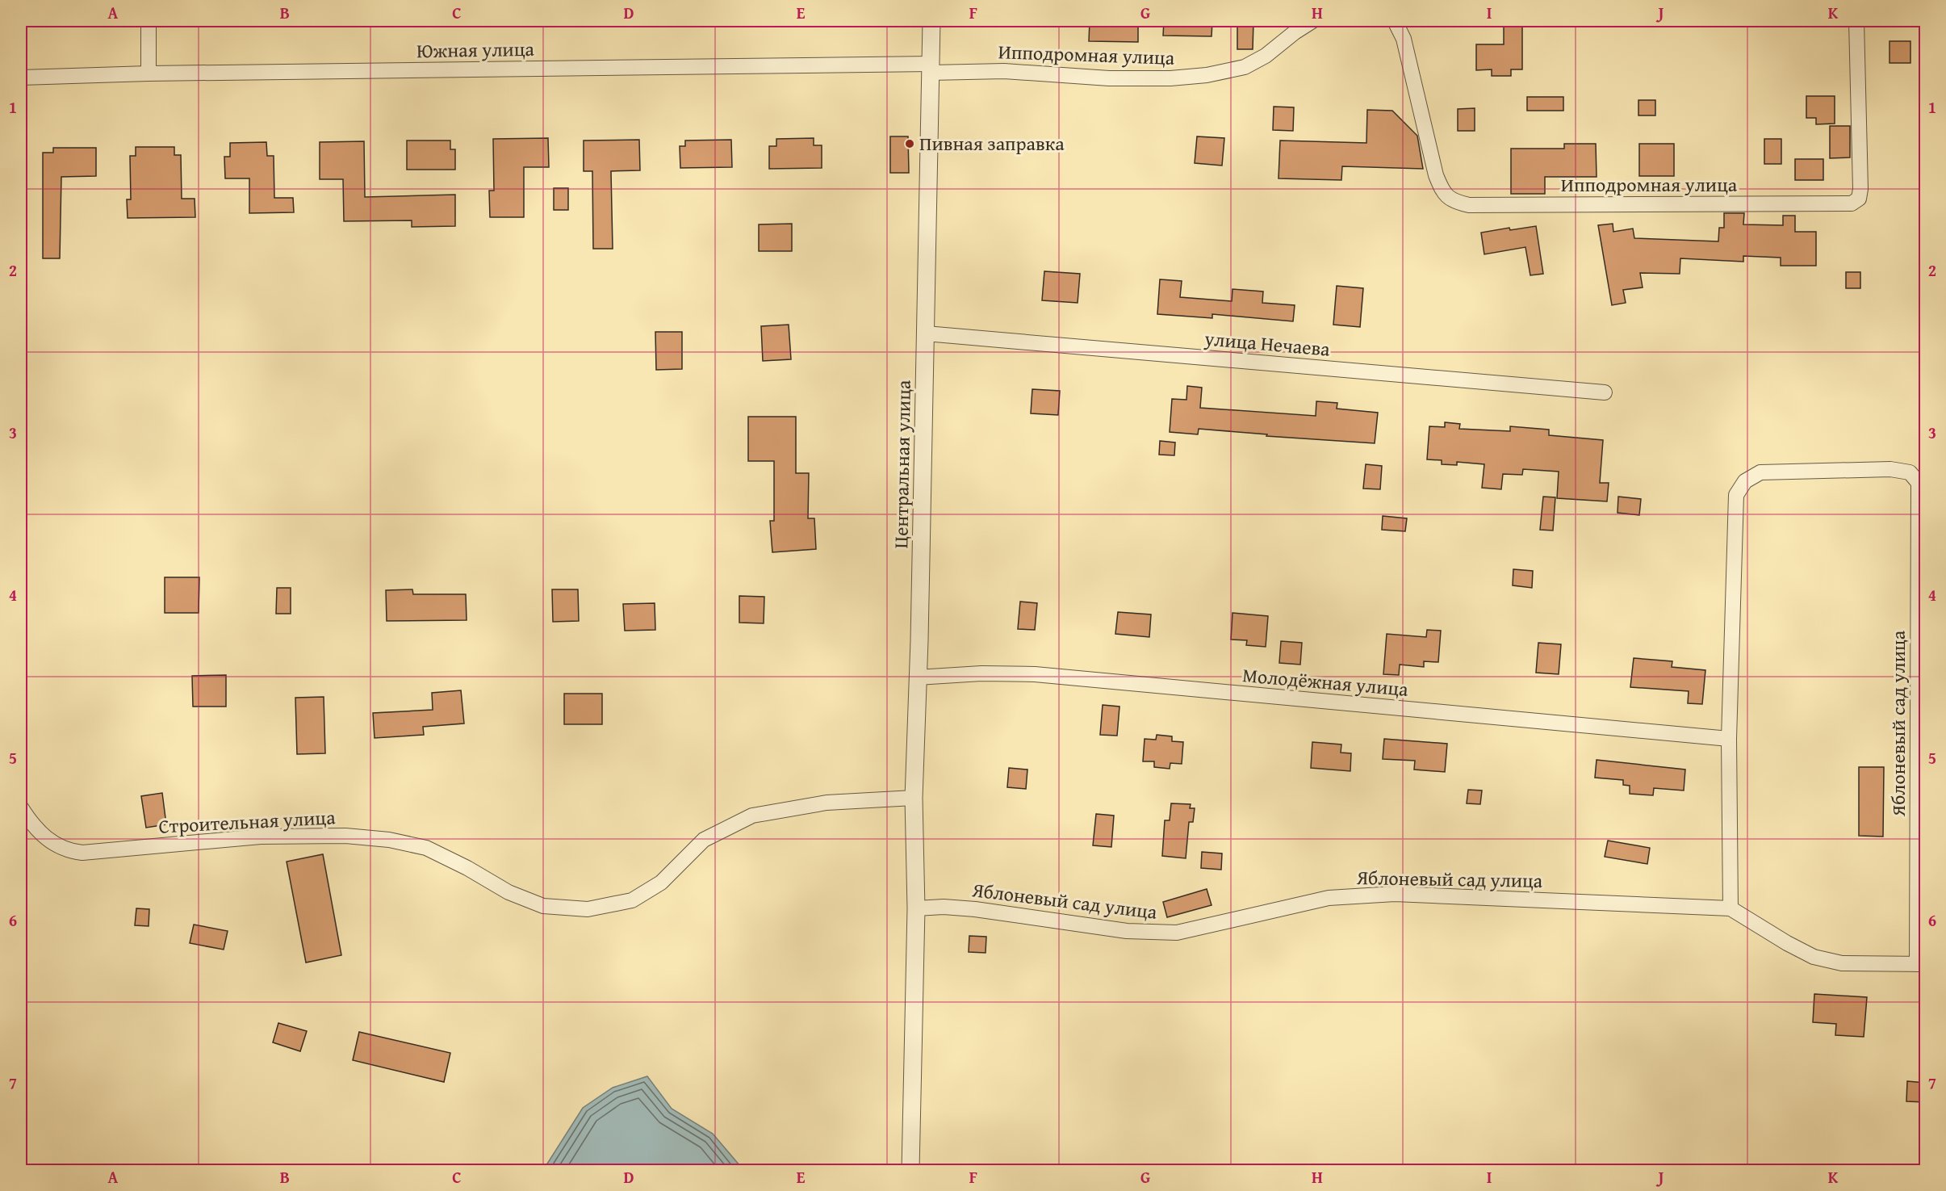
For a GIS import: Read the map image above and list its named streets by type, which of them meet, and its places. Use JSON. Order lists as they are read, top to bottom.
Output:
{
  "streets": {
    "street": [
      "Южная улица",
      "Ипподромная улица",
      "улица Нечаева",
      "Центральная улица",
      "Молодёжная улица",
      "Яблоневый сад улица",
      "Строительная улица"
    ]
  },
  "crossings": [
    ["Южная улица", "Ипподромная улица"],
    ["Южная улица", "Центральная улица"],
    ["Ипподромная улица", "Центральная улица"],
    ["улица Нечаева", "Центральная улица"],
    ["Центральная улица", "Молодёжная улица"],
    ["Центральная улица", "Яблоневый сад улица"],
    ["Центральная улица", "Строительная улица"],
    ["Молодёжная улица", "Яблоневый сад улица"]
  ],
  "places": ["Пивная заправка"],
  "grid": {
    "columns": [
      "A",
      "B",
      "C",
      "D",
      "E",
      "F",
      "G",
      "H",
      "I",
      "J",
      "K"
    ],
    "rows": [
      "1",
      "2",
      "3",
      "4",
      "5",
      "6",
      "7"
    ]
  }
}
